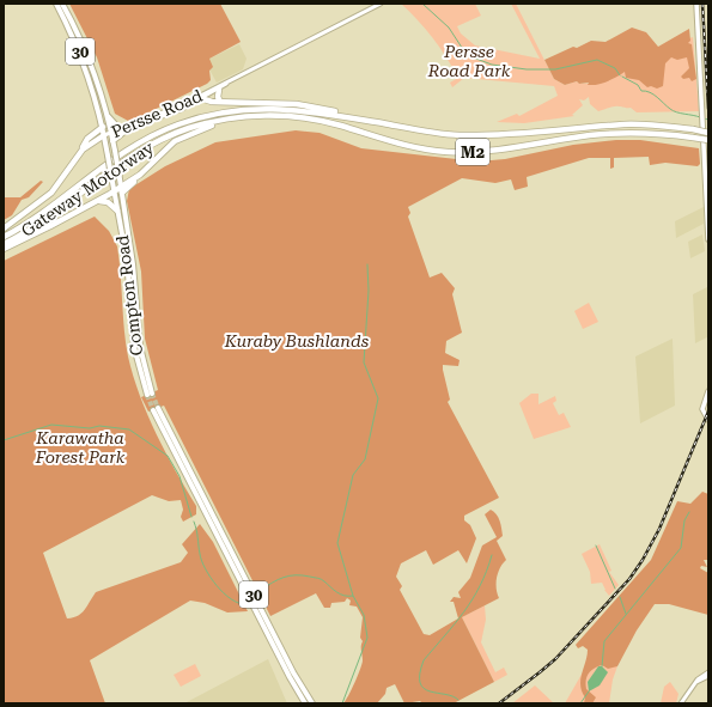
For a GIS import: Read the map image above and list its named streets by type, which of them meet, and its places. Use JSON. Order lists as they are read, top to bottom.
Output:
{
  "streets": {
    "highway": ["M2", "Gateway Motorway"],
    "main road": ["30", "Compton Road"],
    "street": ["Persse Road"]
  },
  "crossings": [
    ["Persse Road", "Compton Road"]
  ],
  "parks": ["Persse Road Park", "Kuraby Bushlands", "Karawatha Forest Park"]
}
